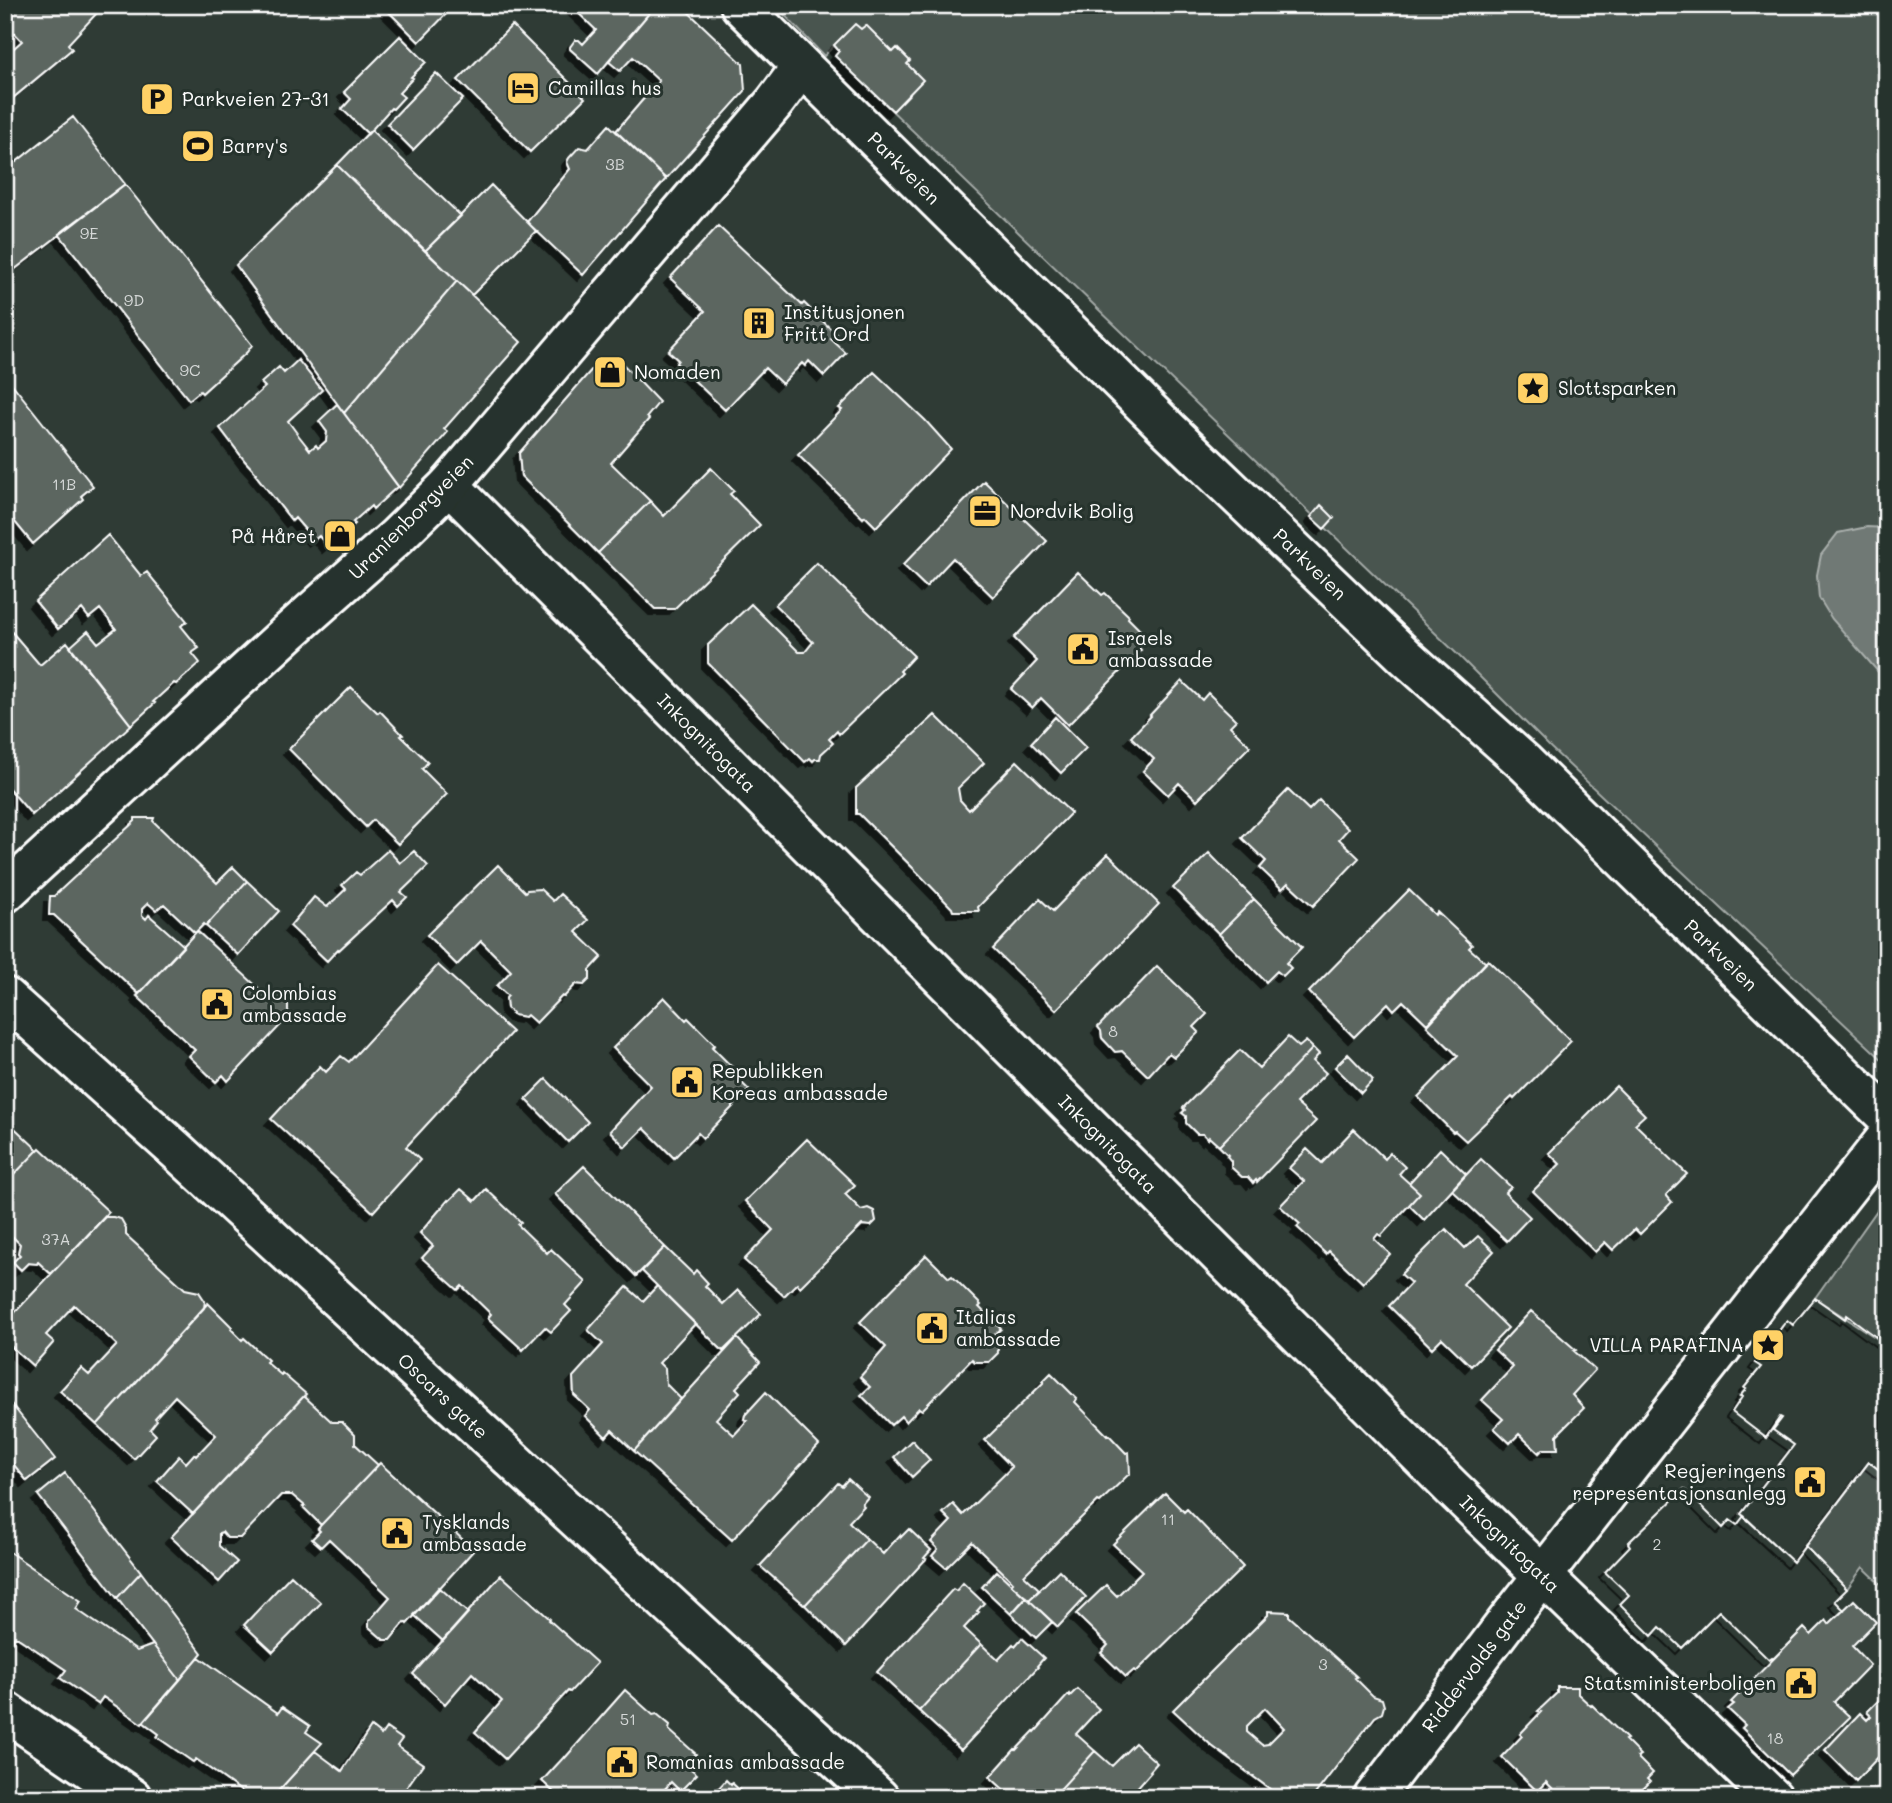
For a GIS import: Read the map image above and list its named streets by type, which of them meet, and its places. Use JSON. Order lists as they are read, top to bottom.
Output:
{
  "streets": {
    "street": [
      "Parkveien",
      "Uranienborgveien",
      "Inkognitogata",
      "Oscars gate",
      "Riddervolds gate"
    ]
  },
  "crossings": [
    ["Parkveien", "Uranienborgveien"],
    ["Uranienborgveien", "Inkognitogata"],
    ["Inkognitogata", "Riddervolds gate"]
  ],
  "places": {
    "hotel": ["Camillas hus"],
    "parking": ["Parkveien 27-31"],
    "sports": ["Barry's"],
    "building": ["Institusjonen Fritt Ord"],
    "shop": ["Nomaden", "På Håret"],
    "place": ["Slottsparken", "VILLA PARAFINA"],
    "office": ["Nordvik Bolig"],
    "public building": [
      "Israels ambassade",
      "Colombias ambassade",
      "Republikken Koreas ambassade",
      "Italias ambassade",
      "Regjeringens representasjonsanlegg",
      "Tysklands ambassade",
      "Statsministerboligen",
      "Romanias ambassade"
    ]
  },
  "house_numbers": [
    "3B",
    "9E",
    "9D",
    "9C",
    "11B",
    "8",
    "37A",
    "11",
    "2",
    "3",
    "51",
    "18"
  ]
}
